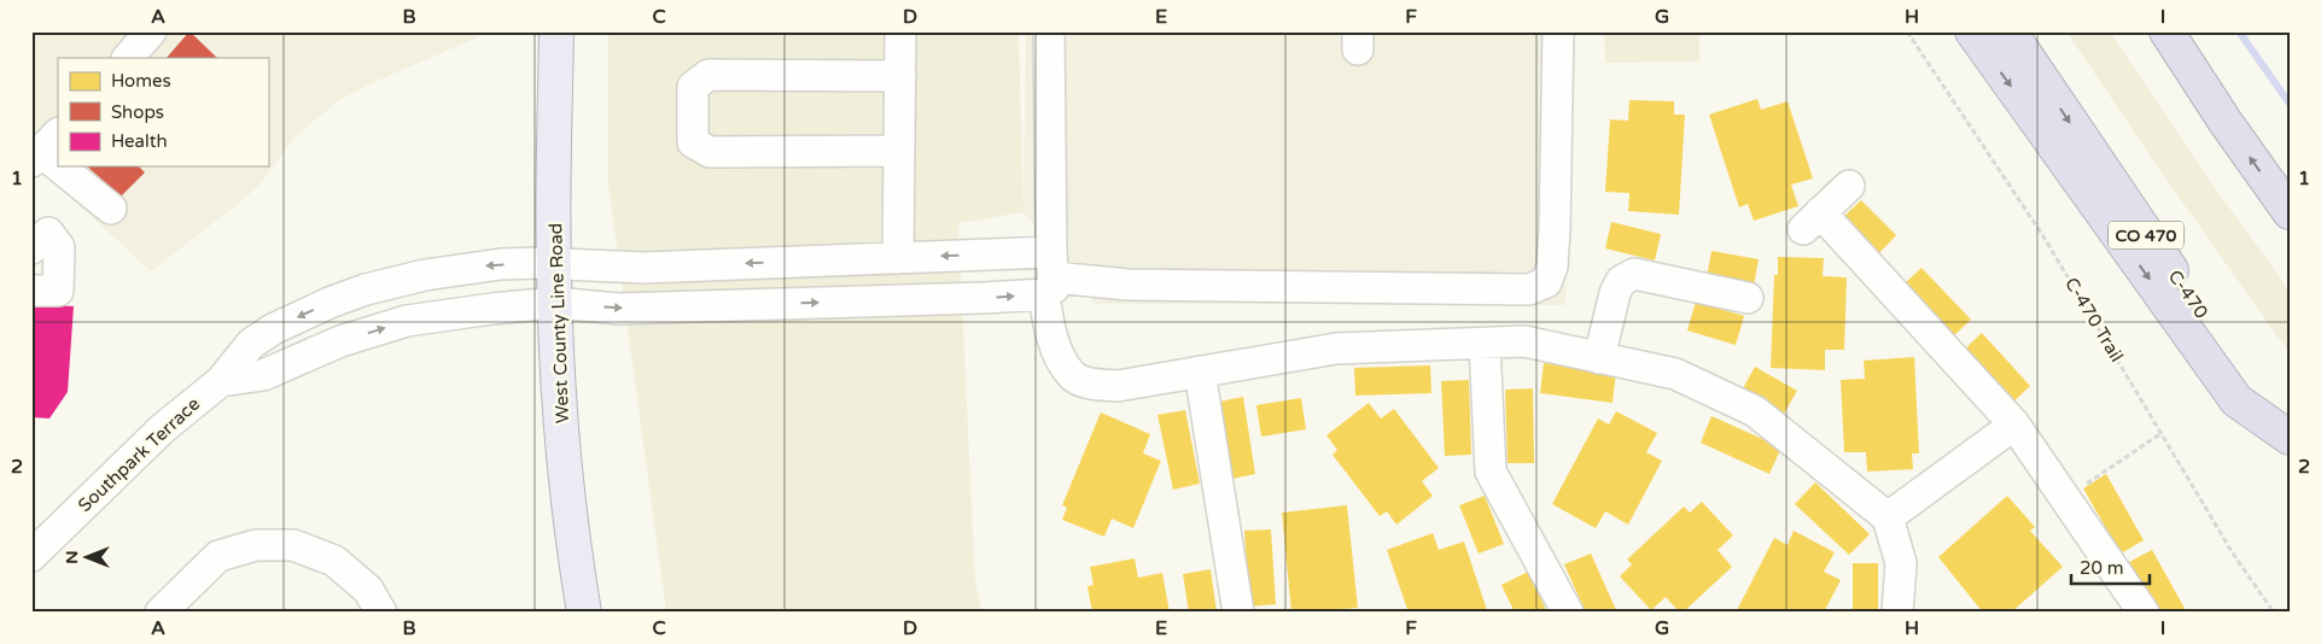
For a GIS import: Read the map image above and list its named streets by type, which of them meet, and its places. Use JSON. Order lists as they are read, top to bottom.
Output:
{
  "streets": {
    "highway": ["CO 470", "C-470"],
    "main road": ["West County Line Road"],
    "street": ["Southpark Terrace"],
    "path": ["C-470 Trail"]
  },
  "crossings": [
    ["West County Line Road", "Southpark Terrace"]
  ],
  "legend": ["Homes", "Shops", "Health"],
  "scale_bar": "20 m",
  "north": "left",
  "grid": {
    "columns": [
      "A",
      "B",
      "C",
      "D",
      "E",
      "F",
      "G",
      "H",
      "I"
    ],
    "rows": ["1", "2"]
  }
}
